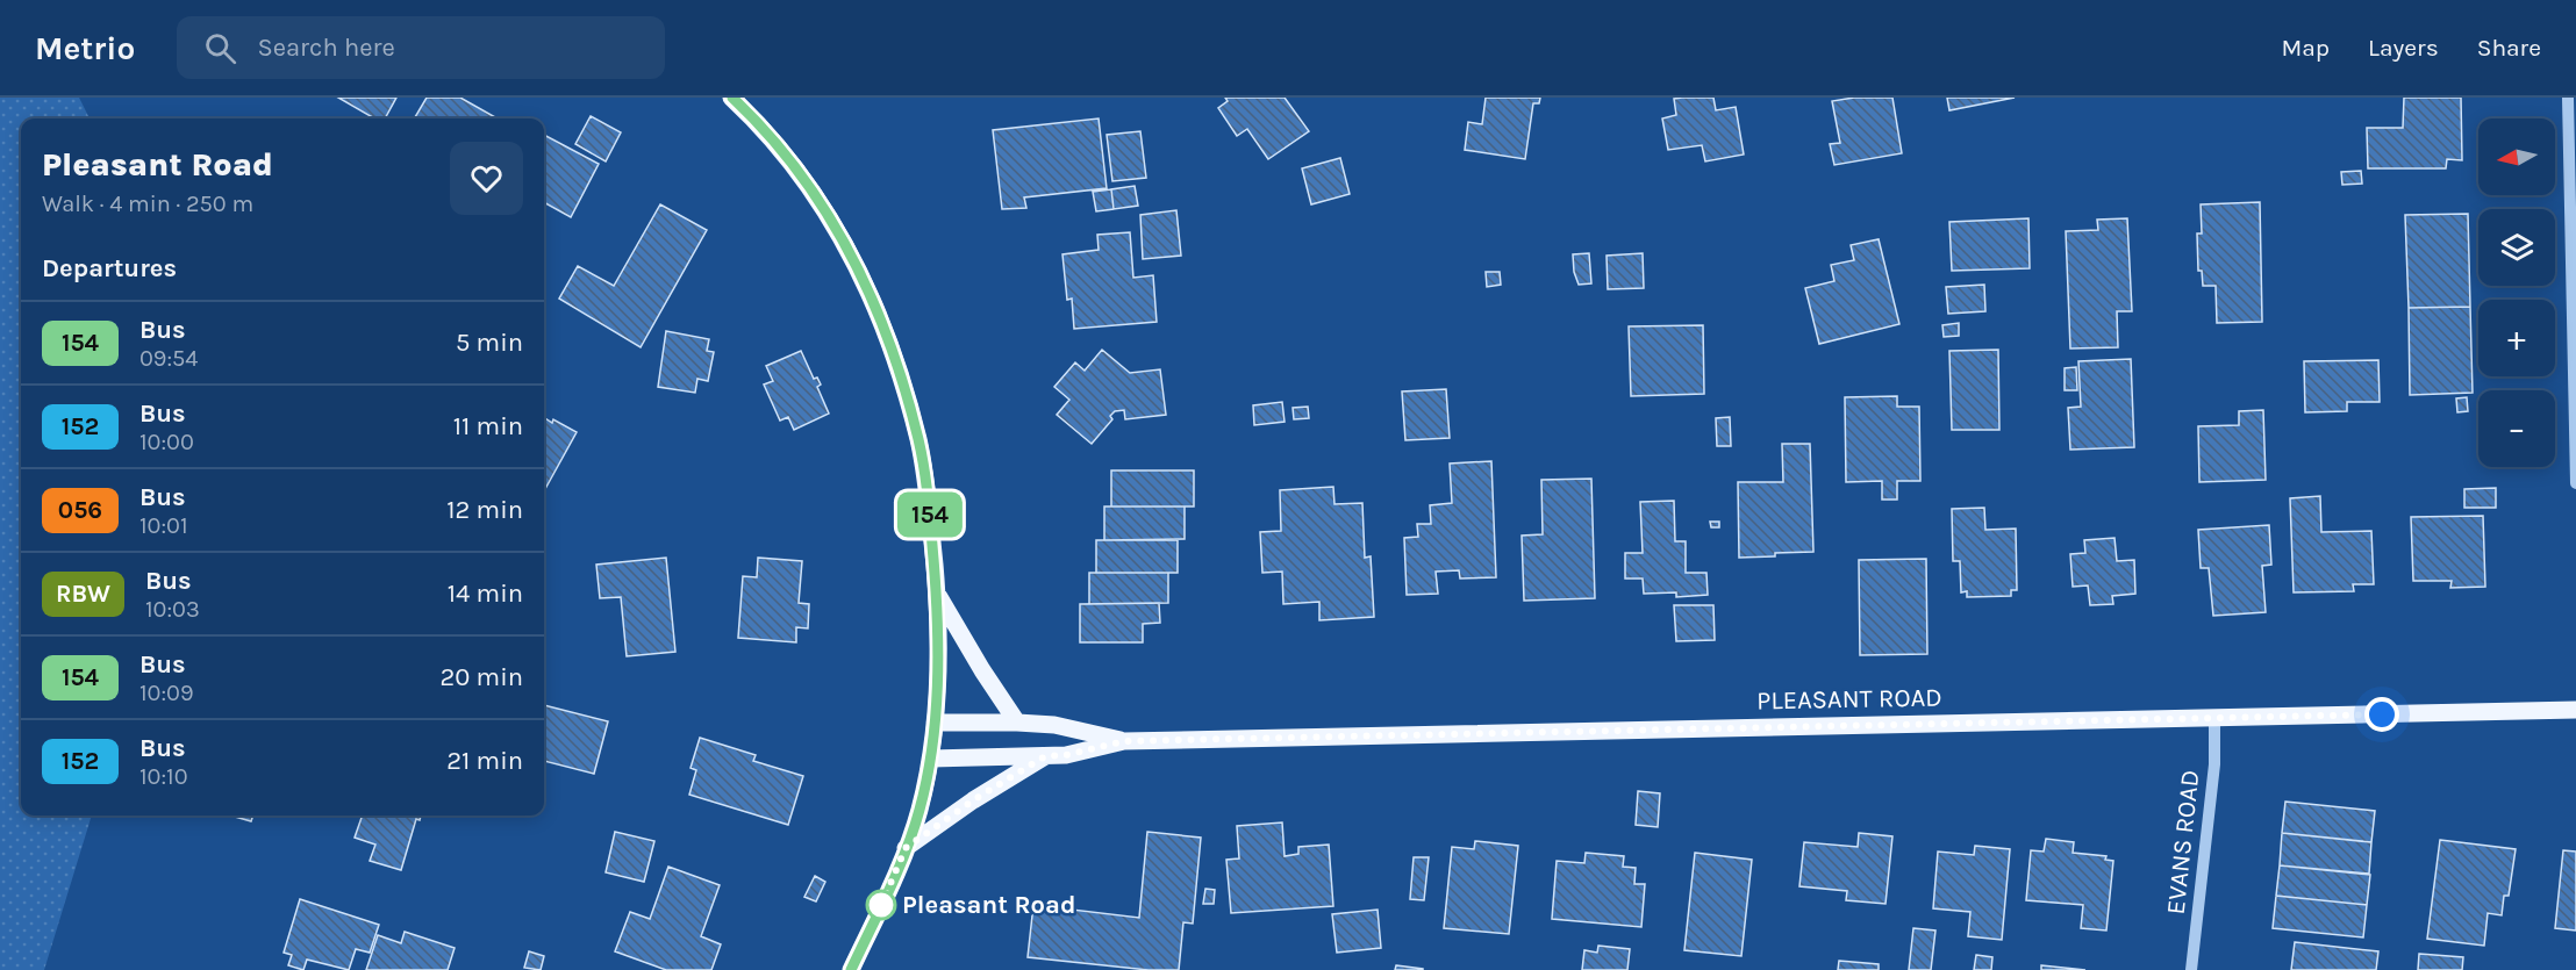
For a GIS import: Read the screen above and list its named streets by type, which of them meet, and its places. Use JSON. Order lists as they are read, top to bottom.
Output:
{
  "streets": {
    "main road": ["PLEASANT ROAD"],
    "street": ["EVANS ROAD"]
  },
  "crossings": [
    ["PLEASANT ROAD", "EVANS ROAD"]
  ],
  "places": ["Pleasant Road"],
  "lines": ["bus line 154"],
  "north": "left",
  "page": {
    "header": "Metrio",
    "search": "Search here",
    "nav": ["Map", "Layers", "Share"],
    "on_map": "154",
    "map_buttons": ["+", "−"],
    "heading": [
      ["Pleasant Road", "Walk · 4 min · 250 m"],
      "Departures"
    ],
    "list": [
      {
        "mark": "154",
        "name": "Bus",
        "note": "09:54",
        "value": "5 min"
      },
      {
        "mark": "152",
        "name": "Bus",
        "note": "10:00",
        "value": "11 min"
      },
      {
        "mark": "056",
        "name": "Bus",
        "note": "10:01",
        "value": "12 min"
      },
      {
        "mark": "RBW",
        "name": "Bus",
        "note": "10:03",
        "value": "14 min"
      },
      {
        "mark": "154",
        "name": "Bus",
        "note": "10:09",
        "value": "20 min"
      },
      {
        "mark": "152",
        "name": "Bus",
        "note": "10:10",
        "value": "21 min"
      }
    ]
  }
}
